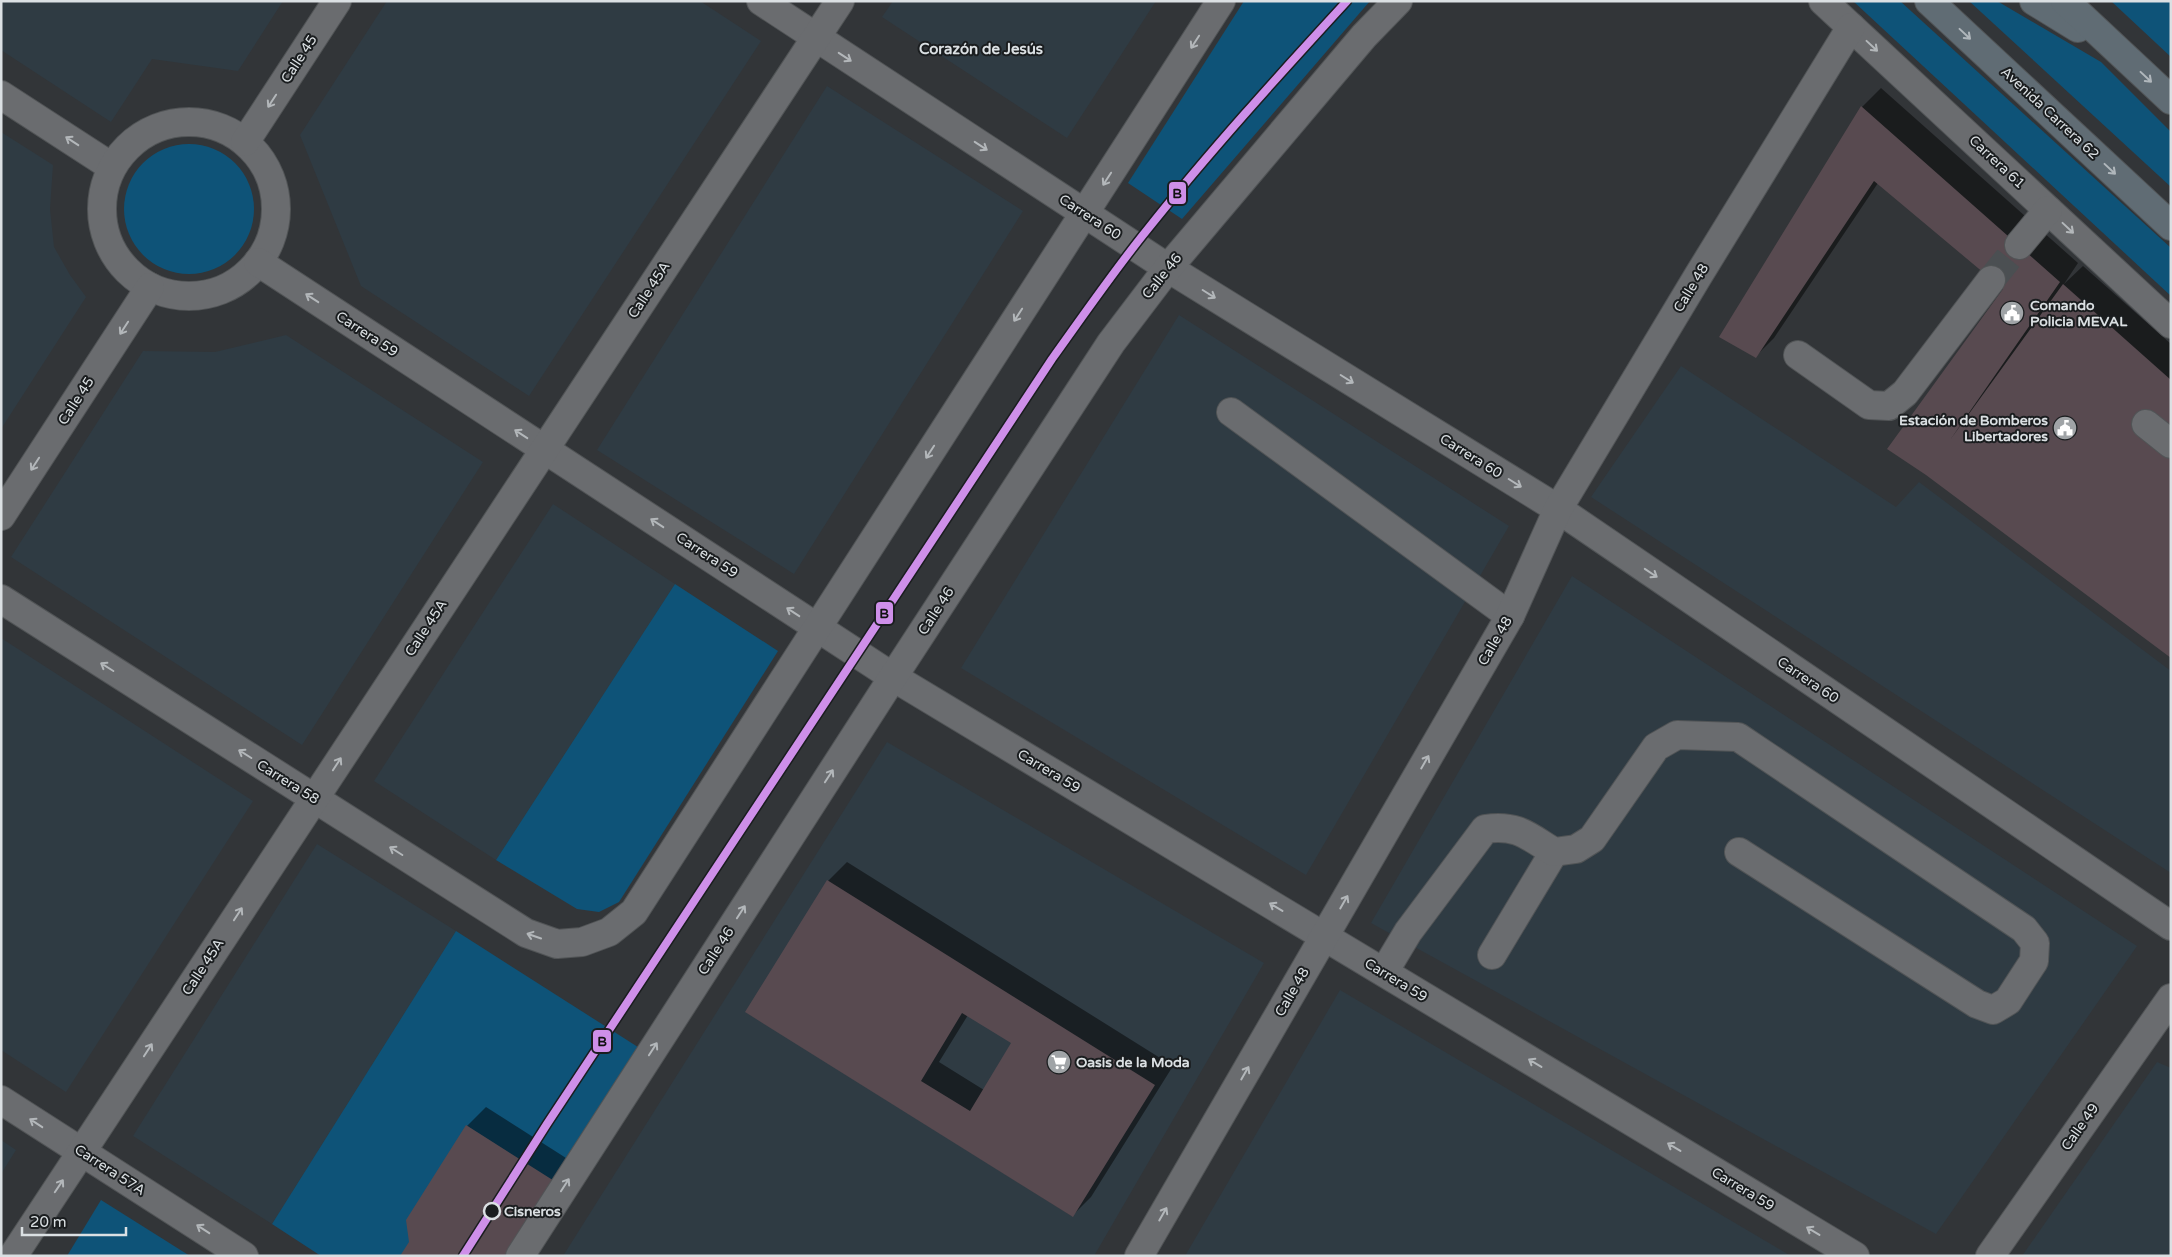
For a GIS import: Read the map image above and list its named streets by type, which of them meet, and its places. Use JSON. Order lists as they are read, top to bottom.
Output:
{
  "streets": {
    "highway": ["Avenida Carrera 62"],
    "street": [
      "Calle 45",
      "Carrera 61",
      "Carrera 60",
      "Calle 46",
      "Calle 48",
      "Calle 45A",
      "Carrera 59",
      "Carrera 58",
      "Calle 49",
      "Carrera 57A"
    ]
  },
  "crossings": [
    ["Calle 45", "Carrera 59"],
    ["Carrera 61", "Calle 48"],
    ["Carrera 60", "Calle 46"],
    ["Carrera 60", "Calle 48"],
    ["Carrera 60", "Calle 45A"],
    ["Calle 46", "Carrera 59"],
    ["Calle 48", "Carrera 59"],
    ["Calle 45A", "Carrera 59"],
    ["Calle 45A", "Carrera 58"],
    ["Calle 45A", "Carrera 57A"],
    ["Carrera 59", "Carrera 58"]
  ],
  "one_way": [
    "Calle 45",
    "Carrera 61",
    "Carrera 60",
    "Calle 46",
    "Calle 48",
    "Calle 45A",
    "Carrera 59",
    "Carrera 57A"
  ],
  "districts": ["Corazón de Jesús"],
  "places": {
    "public building": ["Comando Policia MEVAL", "Estación de Bomberos Libertadores"],
    "supermarket": ["Oasis de la Moda"],
    "other": ["Cisneros"]
  },
  "lines": ["transit line B"],
  "scale_bar": "20 m"
}
